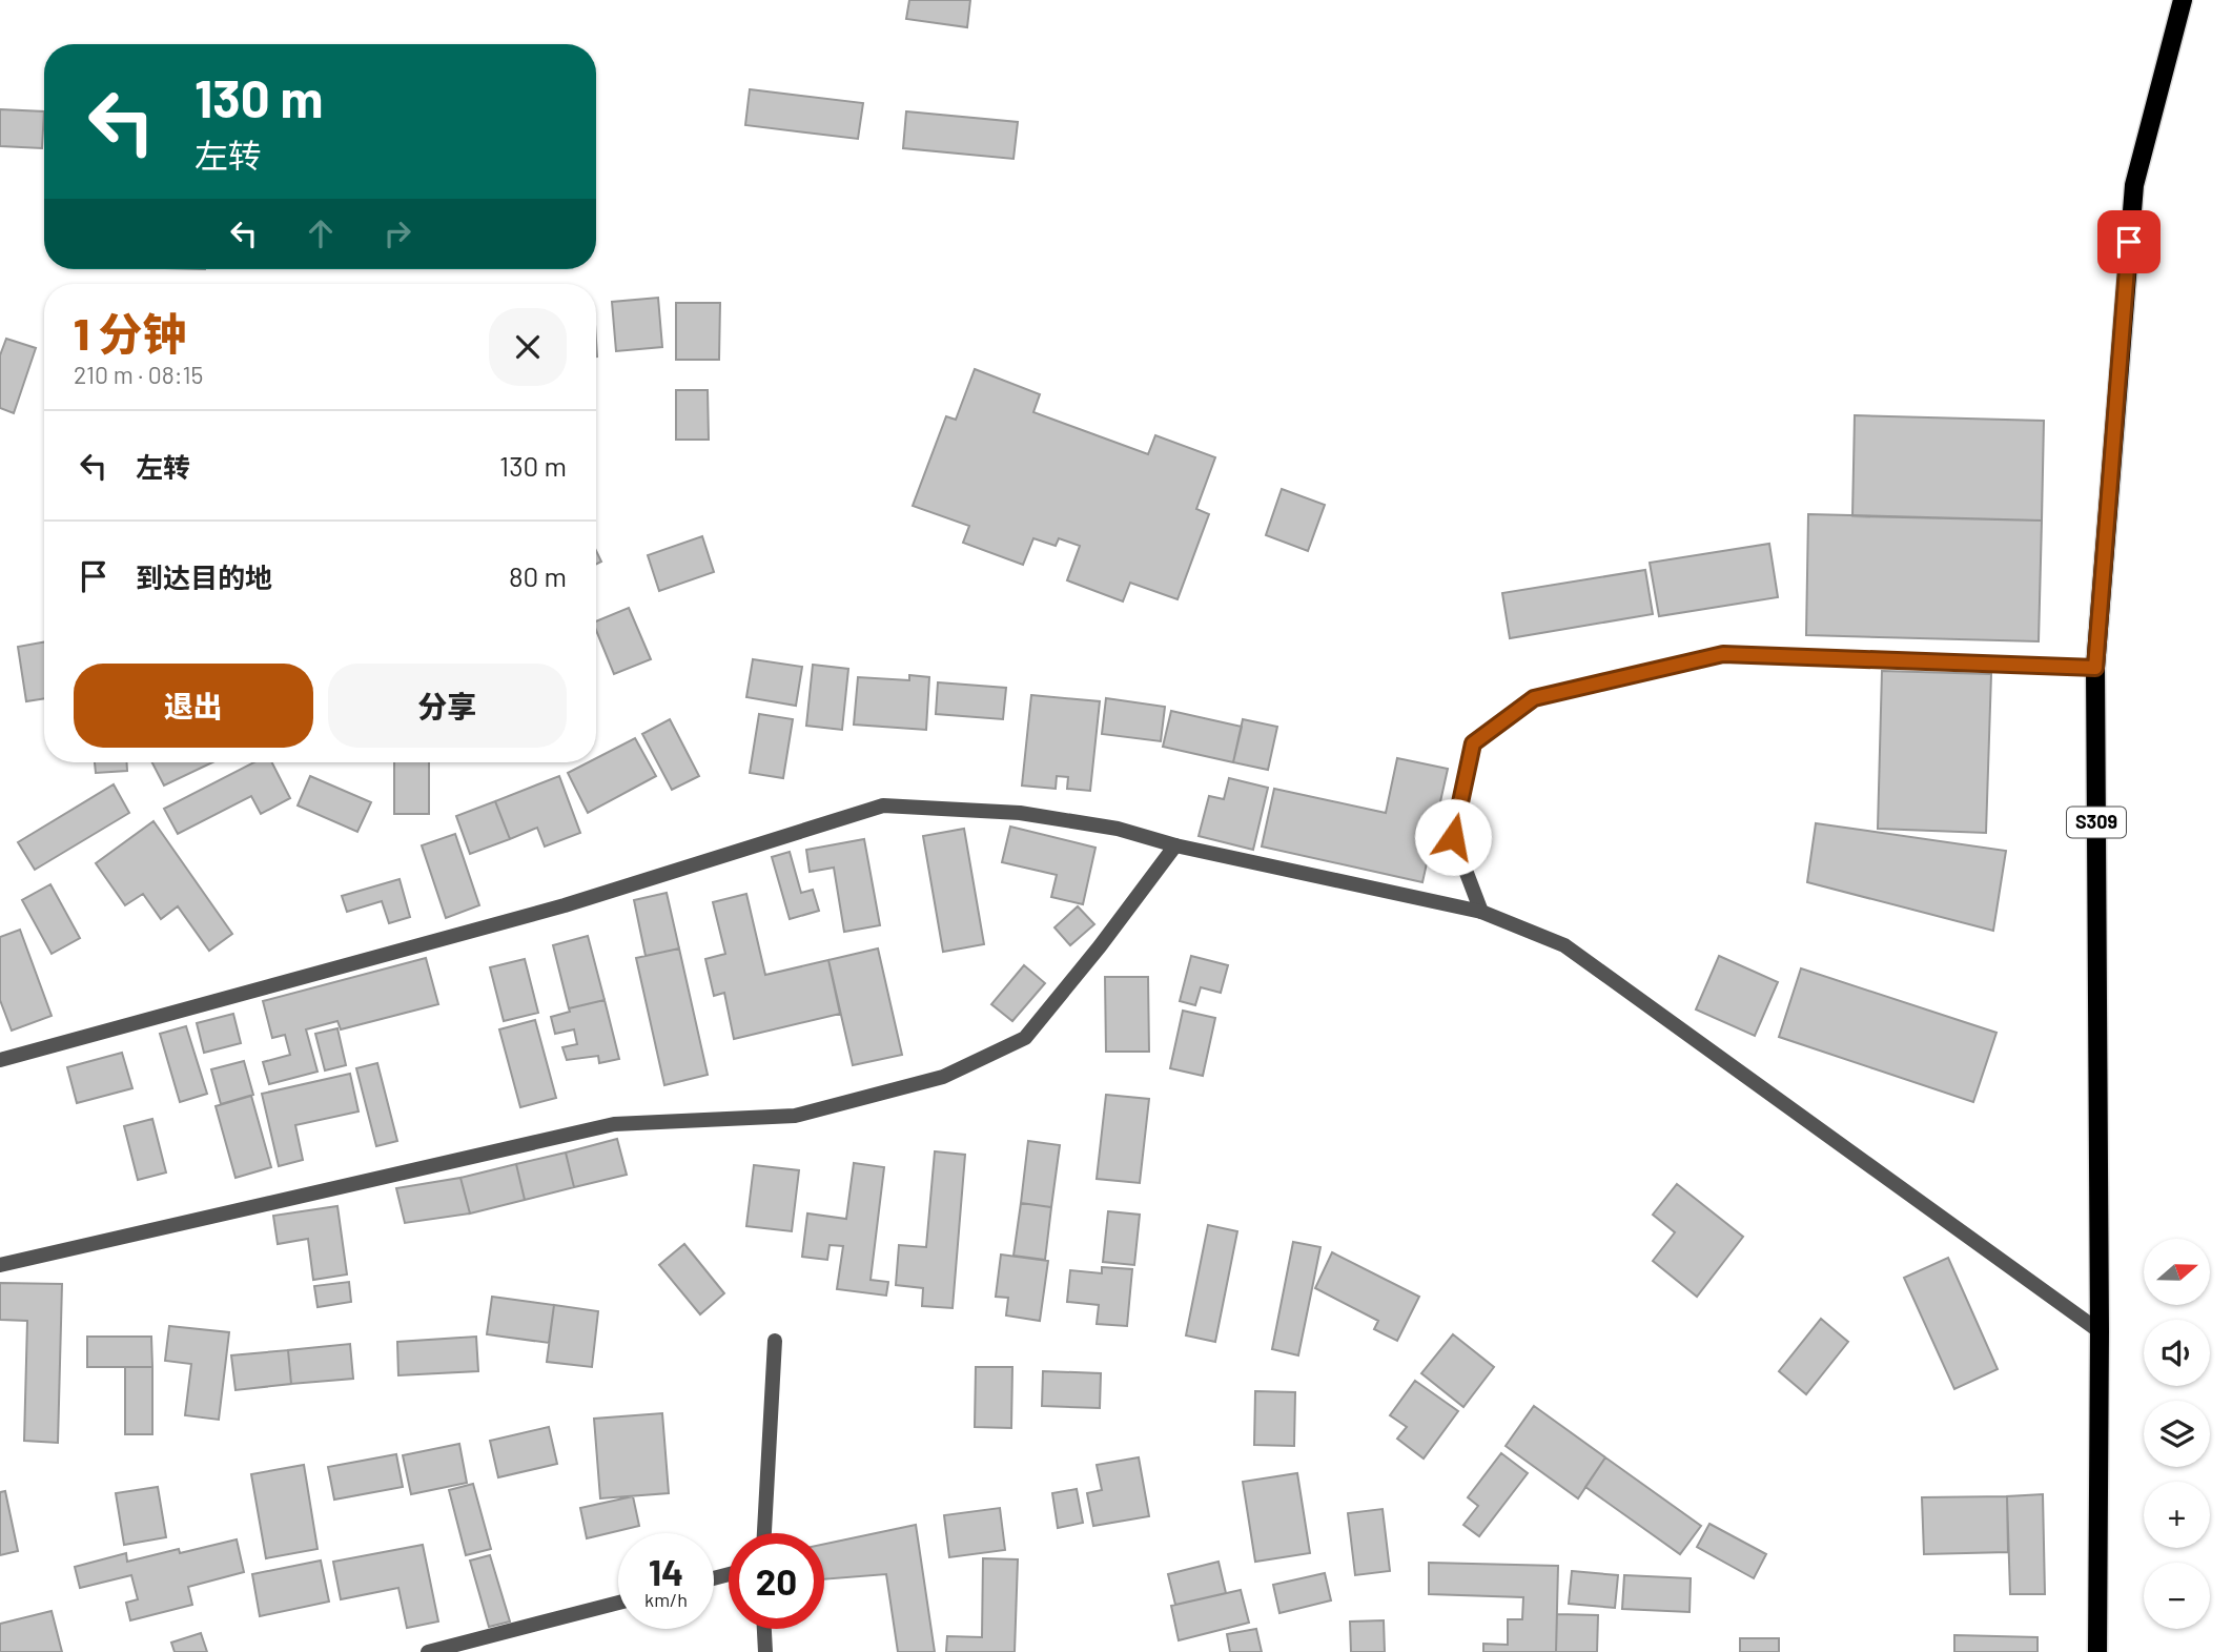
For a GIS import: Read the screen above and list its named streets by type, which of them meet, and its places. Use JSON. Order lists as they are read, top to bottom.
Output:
{
  "streets": {
    "main road": ["S309"]
  },
  "north": "right",
  "page": {
    "turn": ["130 m", "左转"],
    "heading": ["1 分钟", "210 m · 08:15"],
    "list": [
      {
        "name": "左转",
        "value": "130 m"
      },
      {
        "name": "到达目的地",
        "value": "80 m"
      }
    ],
    "buttons": ["退出", "分享"],
    "map_buttons": ["+", "−"],
    "speed": "14 km/h",
    "limit": "20"
  }
}
